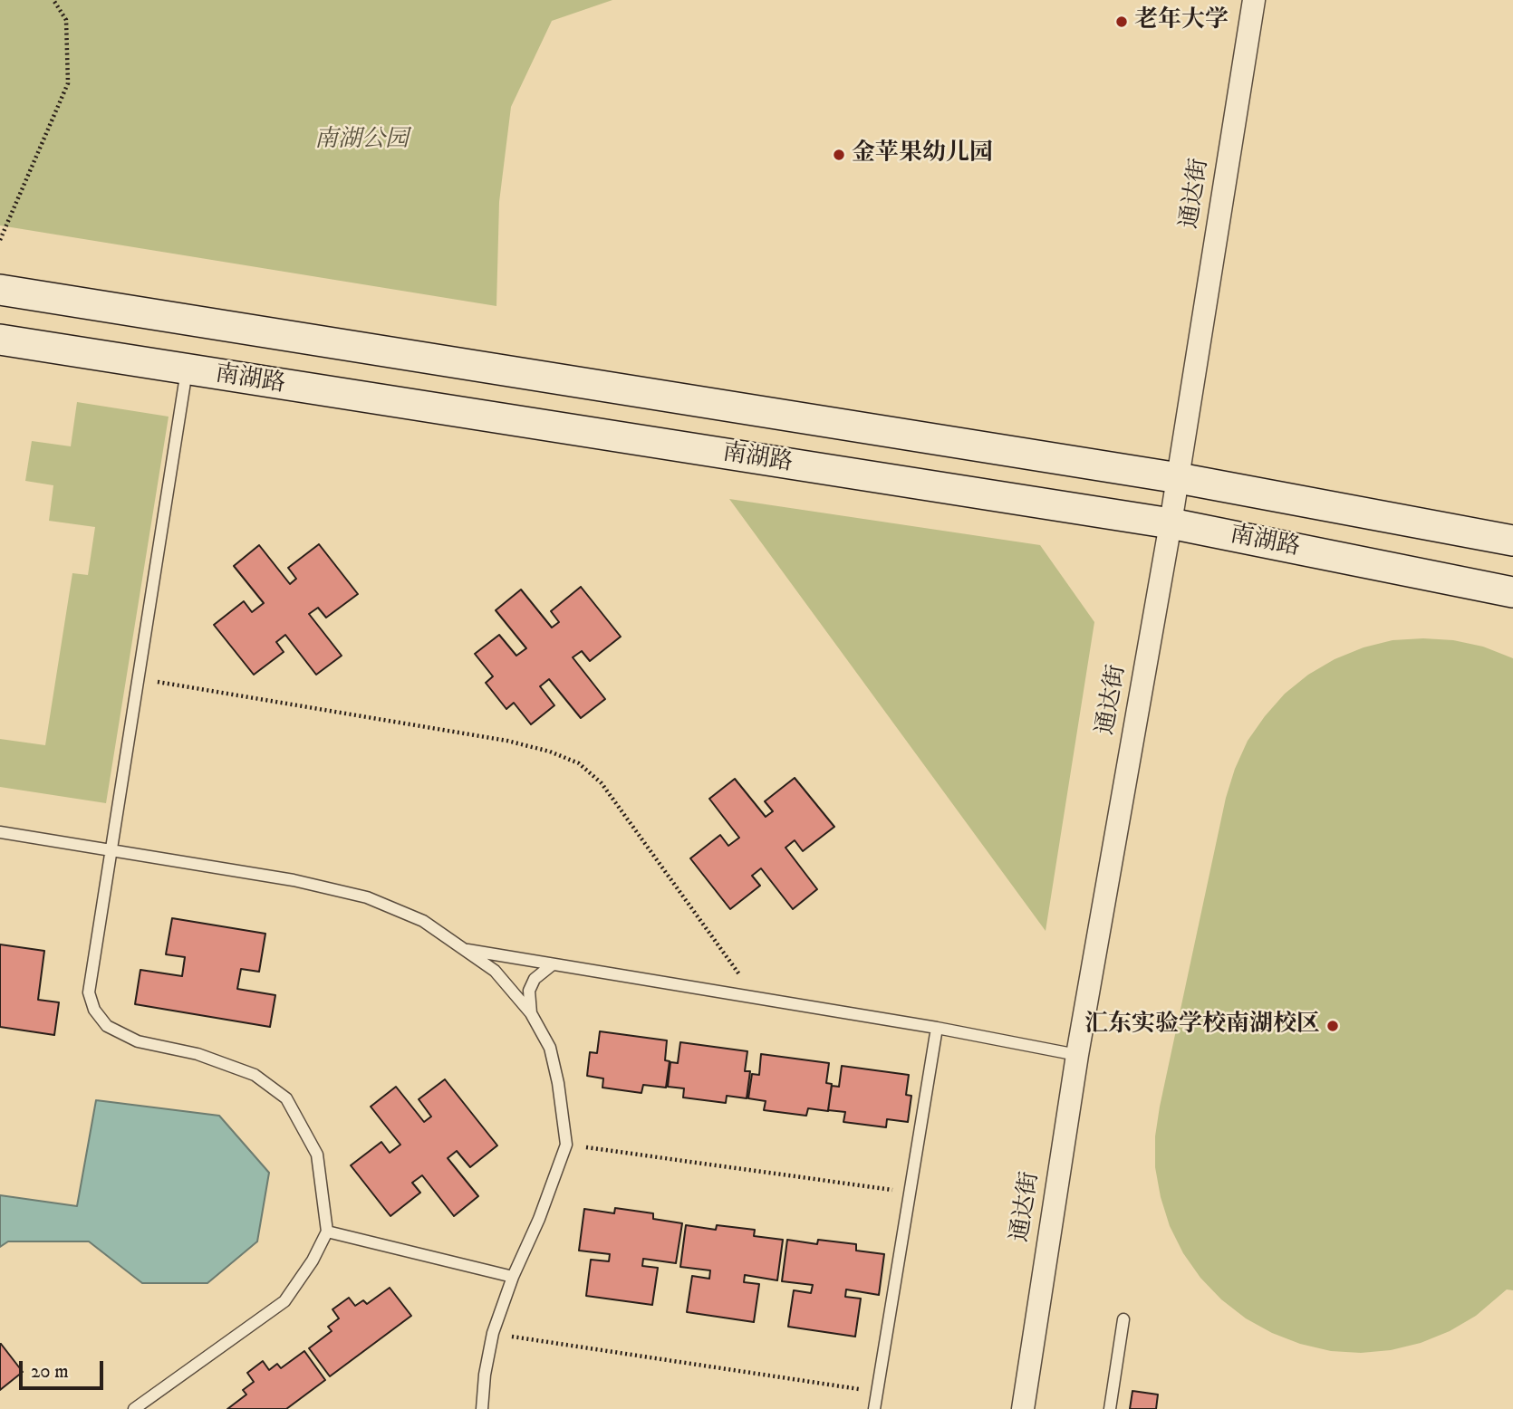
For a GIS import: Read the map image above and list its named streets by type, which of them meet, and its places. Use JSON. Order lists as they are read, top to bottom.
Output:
{
  "streets": {
    "main road": ["南湖路"],
    "street": ["通达街"]
  },
  "crossings": [
    ["通达街", "南湖路"]
  ],
  "parks": ["南湖公园"],
  "places": ["老年大学", "金苹果幼儿园", "汇东实验学校南湖校区"],
  "scale_bar": "20 m"
}
